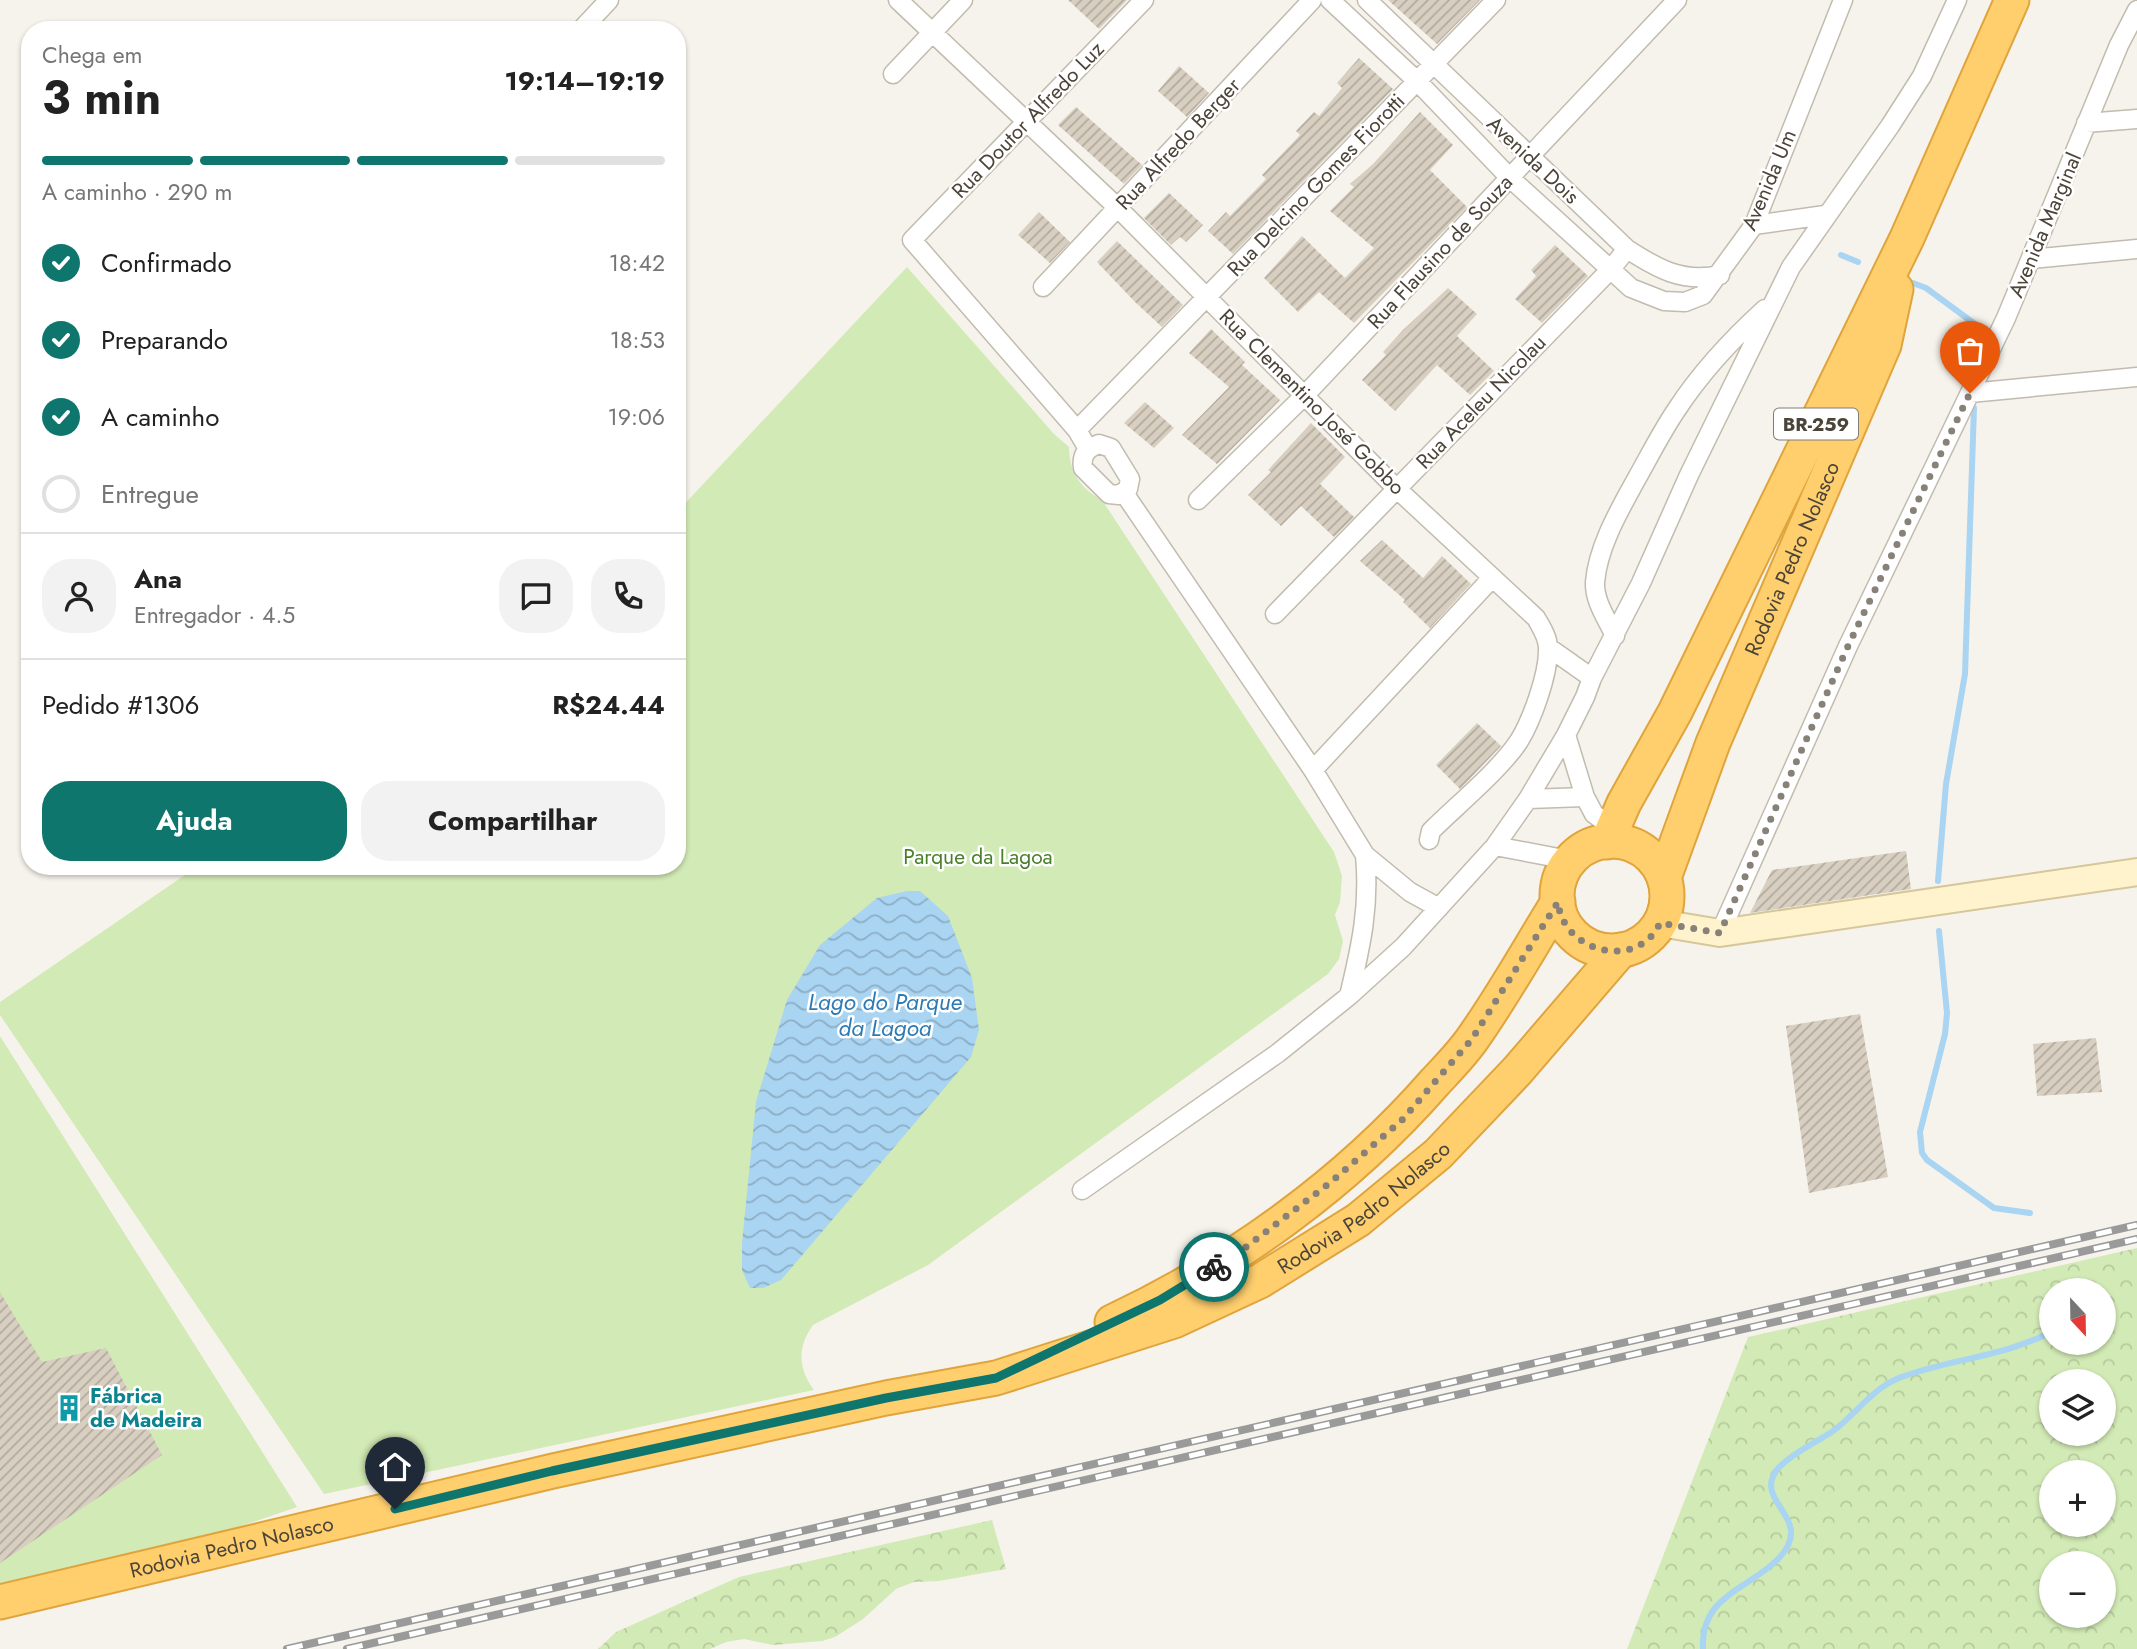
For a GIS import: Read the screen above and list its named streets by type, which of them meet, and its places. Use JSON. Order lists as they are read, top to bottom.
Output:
{
  "streets": {
    "highway": ["BR-259", "Rodovia Pedro Nolasco"],
    "street": [
      "Rua Doutor Alfredo Luz",
      "Rua Alfredo Berger",
      "Avenida Dois",
      "Avenida Um",
      "Rua Delcino Gomes Fiorotti",
      "Avenida Marginal",
      "Rua Flausino de Souza",
      "Rua Clementino José Gobbo",
      "Rua Aceleu Nicolau"
    ]
  },
  "crossings": [
    ["Rua Doutor Alfredo Luz", "Rua Delcino Gomes Fiorotti"],
    ["Rua Doutor Alfredo Luz", "Rua Clementino José Gobbo"],
    ["Rua Alfredo Berger", "Rua Clementino José Gobbo"],
    ["Avenida Dois", "Avenida Um"],
    ["Avenida Dois", "Rua Delcino Gomes Fiorotti"],
    ["Avenida Dois", "Rua Flausino de Souza"],
    ["Avenida Dois", "Rua Aceleu Nicolau"],
    ["Avenida Um", "Rua Aceleu Nicolau"],
    ["Rua Delcino Gomes Fiorotti", "Rua Clementino José Gobbo"],
    ["Rua Flausino de Souza", "Rua Clementino José Gobbo"],
    ["Rua Clementino José Gobbo", "Rua Aceleu Nicolau"]
  ],
  "water": ["Lago do Parque da Lagoa"],
  "parks": ["Parque da Lagoa"],
  "places": {
    "building": ["Fábrica de Madeira"]
  },
  "north": "bottom",
  "page": {
    "heading": ["3 min", "Chega em", "19:14–19:19"],
    "panel": [
      "Ana",
      "Entregador · 4.5",
      "Pedido #1306",
      "R$24.44"
    ],
    "bar": "A caminho · 290 m",
    "list": [
      ["Confirmado", "18:42"],
      ["Preparando", "18:53"],
      ["A caminho", "19:06"],
      "Entregue"
    ],
    "buttons": ["Ajuda", "Compartilhar"],
    "map_buttons": ["+", "−"]
  }
}
